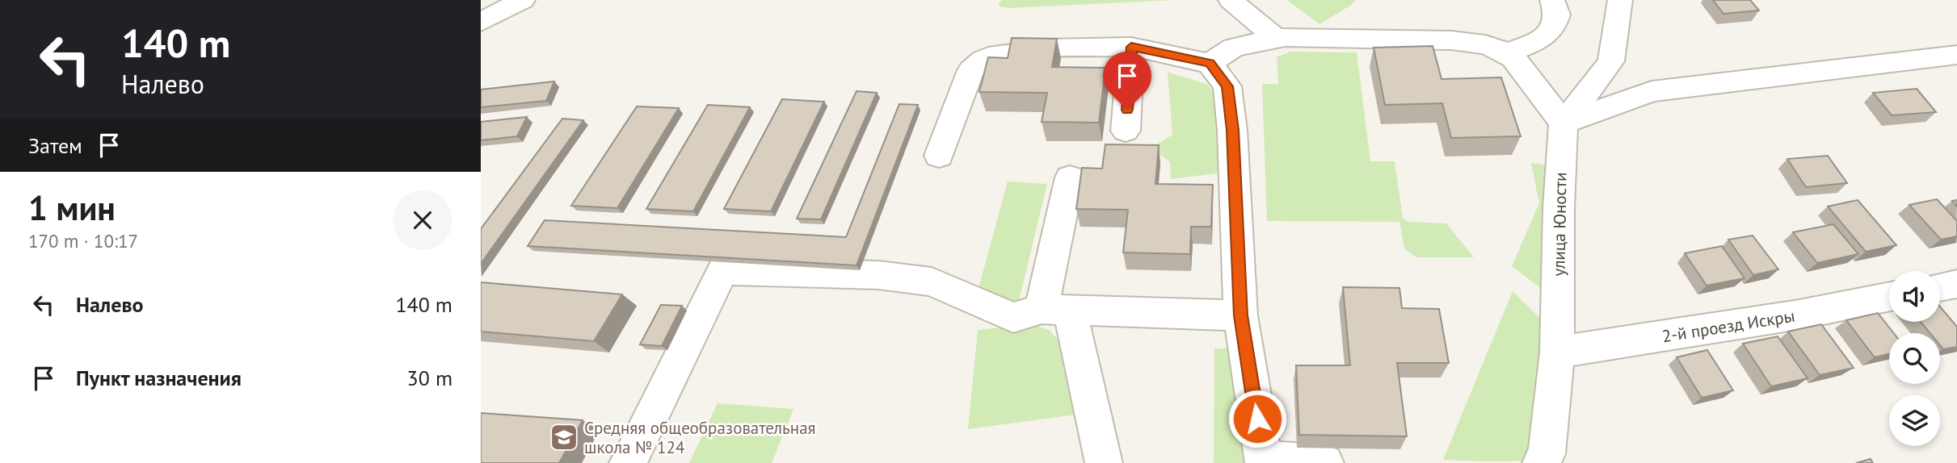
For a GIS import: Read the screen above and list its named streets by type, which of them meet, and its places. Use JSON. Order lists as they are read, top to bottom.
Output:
{
  "streets": {
    "street": ["улица Юности", "2-й проезд Искры"]
  },
  "crossings": [
    ["улица Юности", "2-й проезд Искры"]
  ],
  "places": {
    "school or university": ["Средняя общеобразовательная школа № 124"]
  },
  "page": {
    "turn": ["140 m", "Налево"],
    "then": "Затем",
    "heading": ["1 мин", "170 m · 10:17"],
    "list": [
      {
        "name": "Налево",
        "value": "140 m"
      },
      {
        "name": "Пункт назначения",
        "value": "30 m"
      }
    ]
  }
}
